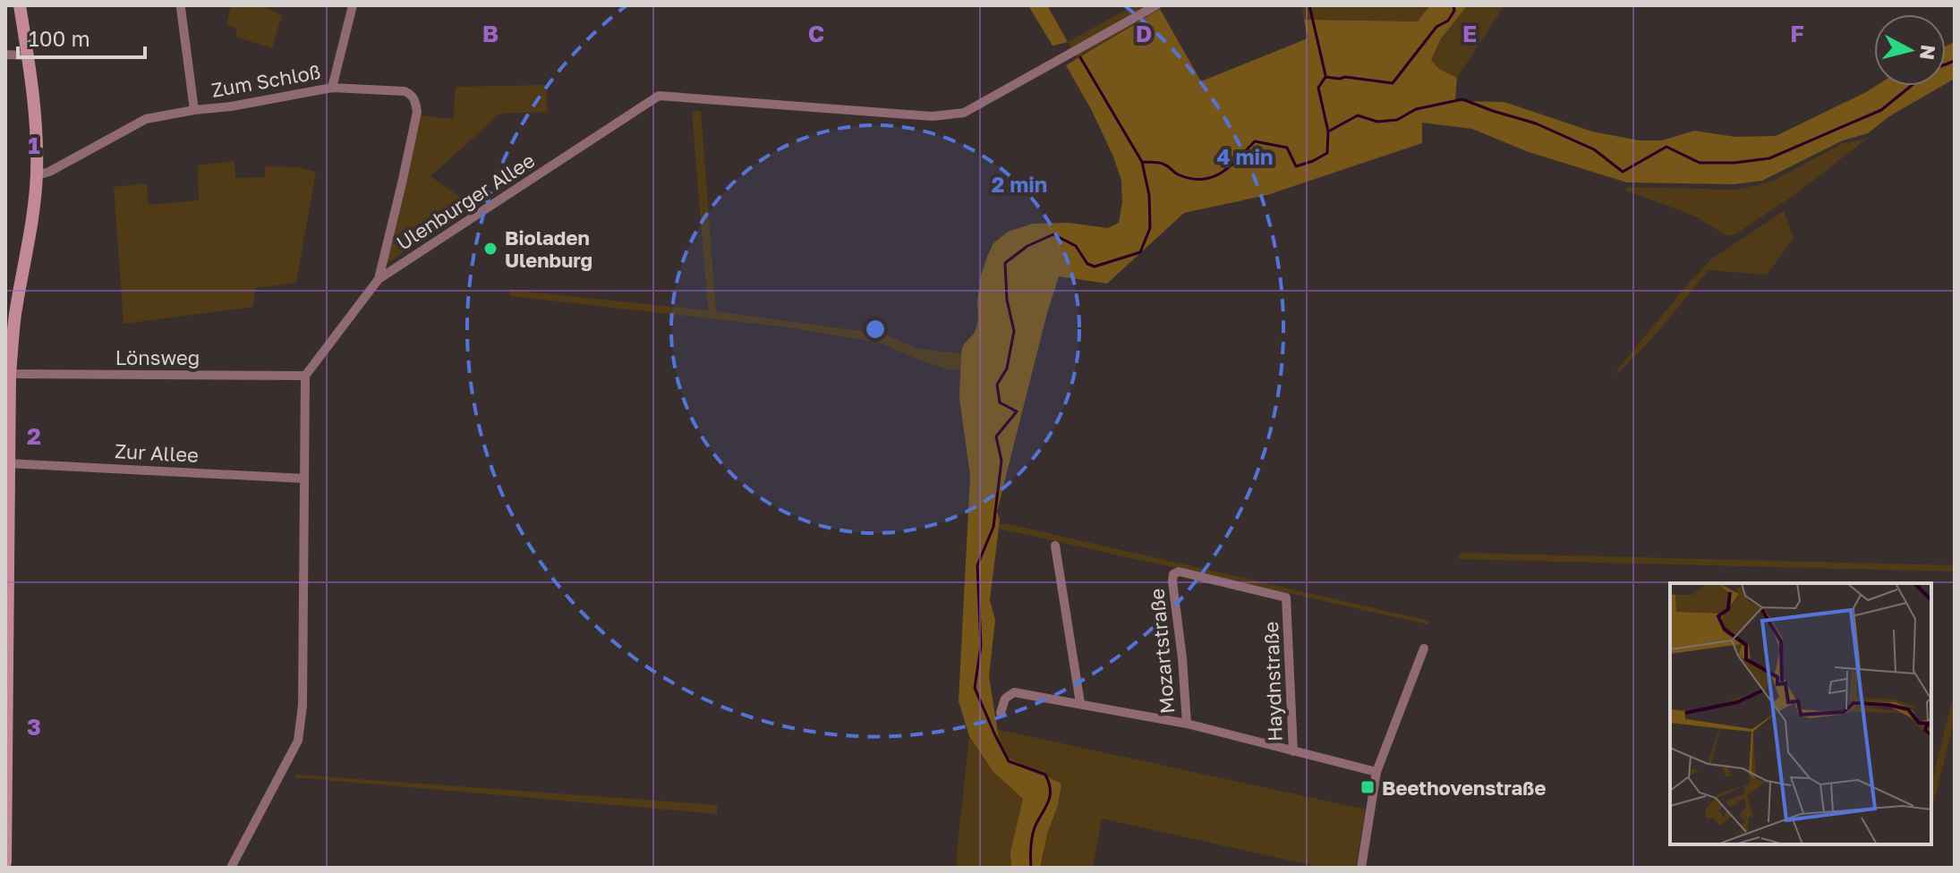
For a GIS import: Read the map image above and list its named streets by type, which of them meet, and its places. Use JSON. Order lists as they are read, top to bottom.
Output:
{
  "streets": {
    "street": [
      "Zum Schloß",
      "Ulenburger Allee",
      "Lönsweg",
      "Zur Allee",
      "Mozartstraße",
      "Haydnstraße"
    ]
  },
  "crossings": [
    ["Zum Schloß", "Ulenburger Allee"],
    ["Ulenburger Allee", "Lönsweg"],
    ["Mozartstraße", "Haydnstraße"]
  ],
  "places": {
    "other": ["Bioladen Ulenburg"],
    "transit": ["Beethovenstraße"]
  },
  "scale_bar": "100 m",
  "north": "right",
  "grid": {
    "columns": [
      "B",
      "C",
      "D",
      "E",
      "F"
    ],
    "rows": ["1", "2", "3"]
  },
  "rings": ["4 min", "2 min"]
}
